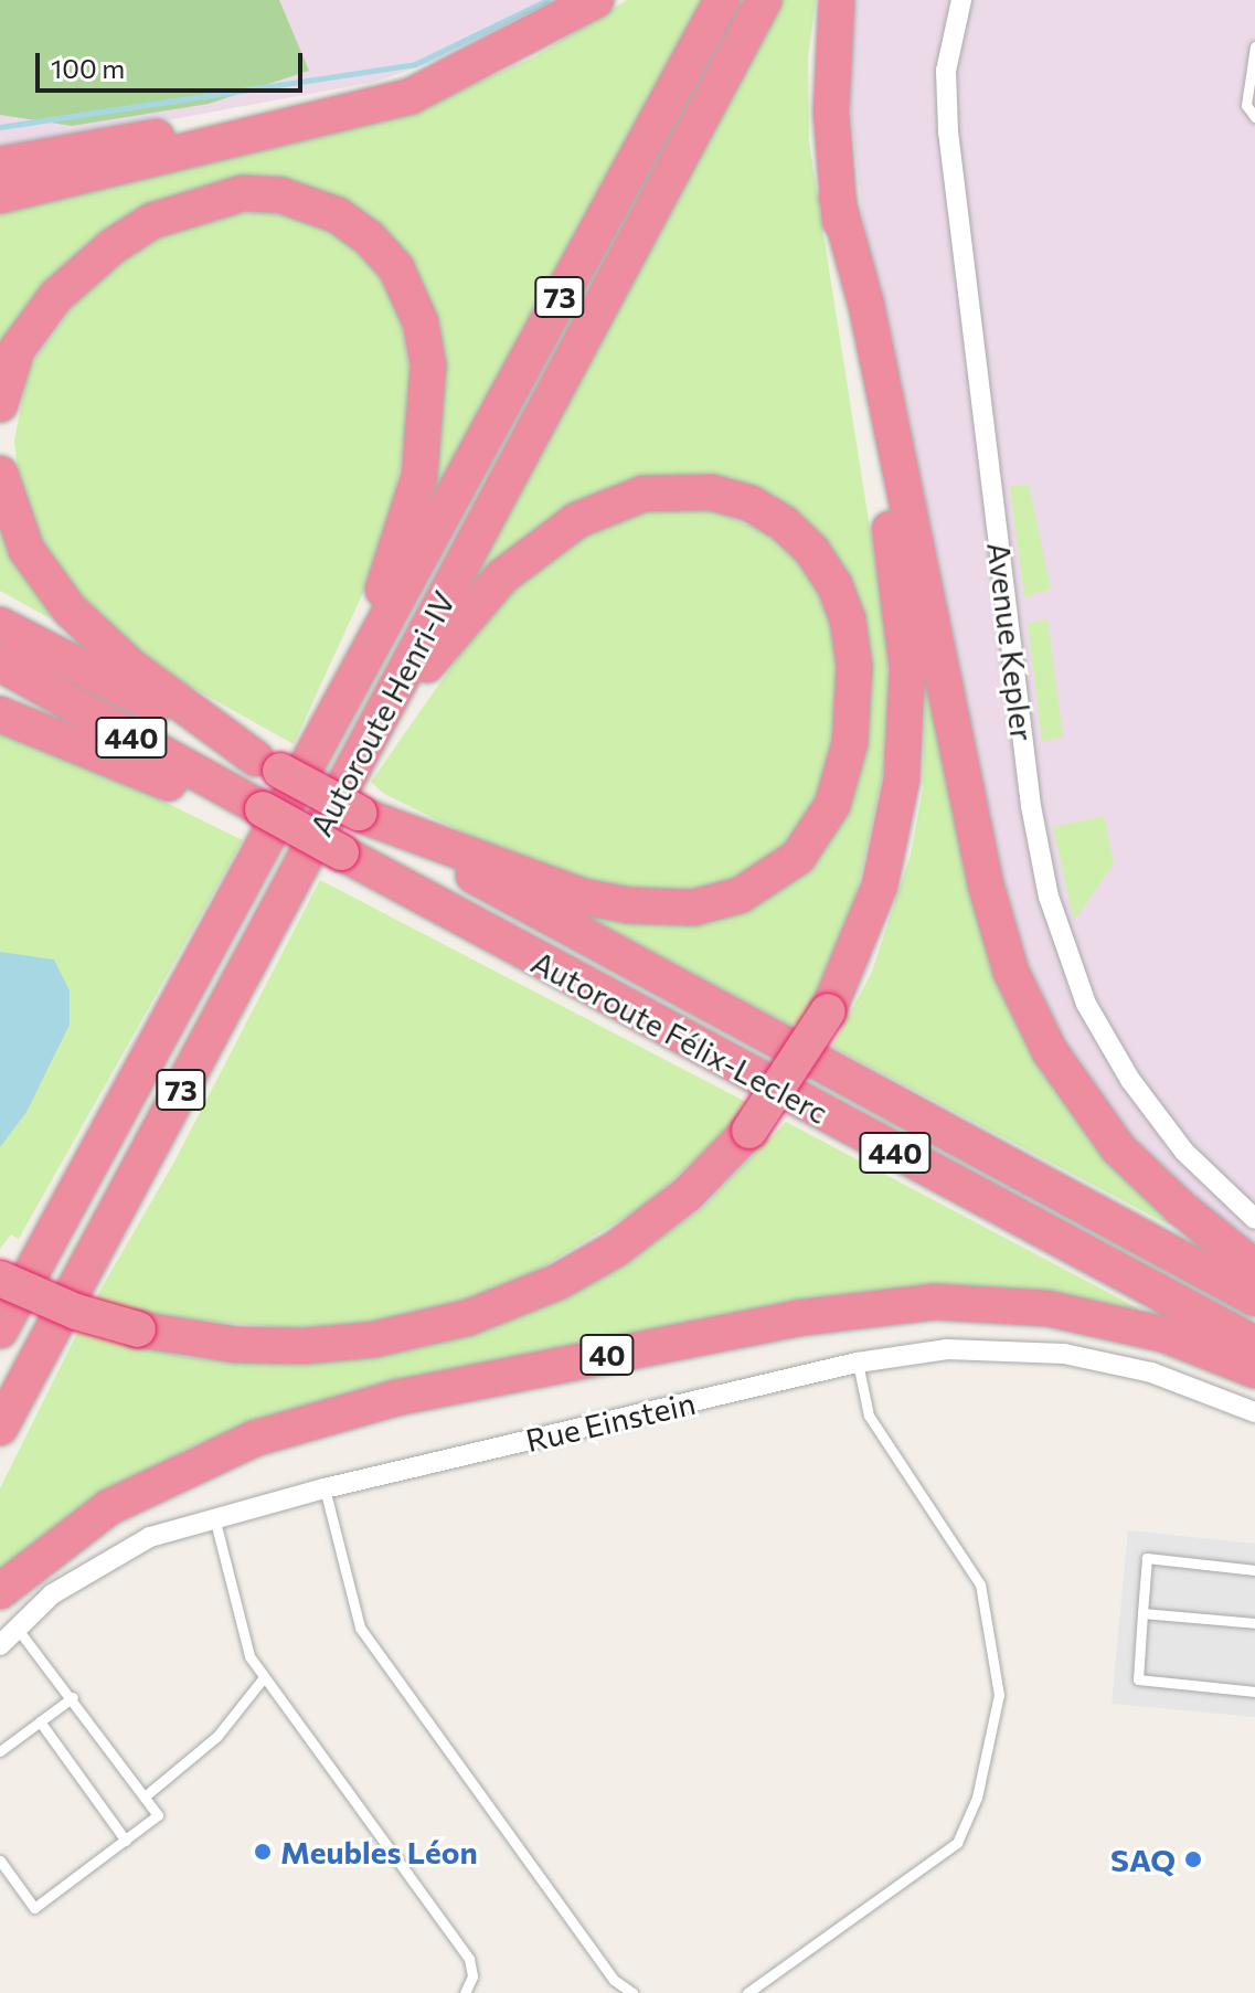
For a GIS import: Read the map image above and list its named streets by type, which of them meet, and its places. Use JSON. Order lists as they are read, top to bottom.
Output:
{
  "streets": {
    "highway": [
      "73",
      "Autoroute Henri-IV",
      "440",
      "Autoroute Félix-Leclerc",
      "40"
    ],
    "street": ["Avenue Kepler", "Rue Einstein"]
  },
  "crossings": [
    ["440", "Autoroute Félix-Leclerc"]
  ],
  "places": ["Meubles Léon", "SAQ"],
  "scale_bar": "100 m"
}
